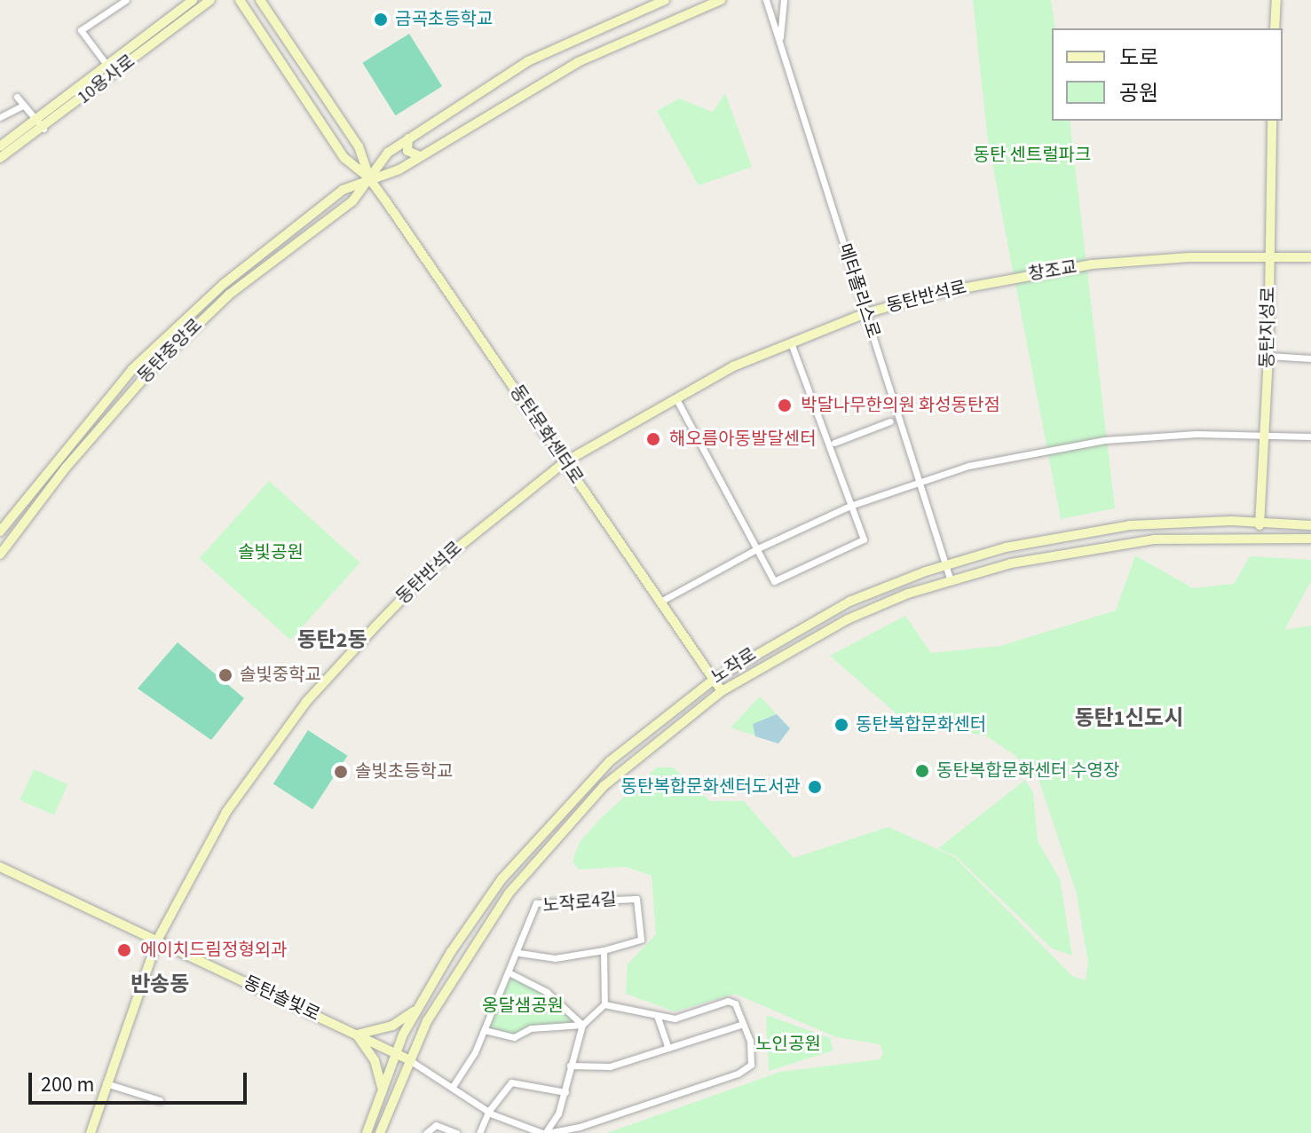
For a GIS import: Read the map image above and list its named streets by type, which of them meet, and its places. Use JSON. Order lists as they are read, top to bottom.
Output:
{
  "streets": {
    "street": [
      "10용사로",
      "창조교",
      "메타폴리스로",
      "동탄반석로",
      "동탄지성로",
      "동탄중앙로",
      "동탄문화센터로",
      "노작로",
      "노작로4길",
      "동탄솔빛로"
    ]
  },
  "crossings": [
    ["창조교", "동탄반석로"],
    ["창조교", "동탄지성로"],
    ["메타폴리스로", "동탄반석로"],
    ["메타폴리스로", "노작로"],
    ["동탄반석로", "동탄문화센터로"],
    ["동탄반석로", "동탄솔빛로"],
    ["동탄지성로", "노작로"],
    ["동탄중앙로", "동탄문화센터로"],
    ["동탄문화센터로", "노작로"],
    ["노작로", "동탄솔빛로"]
  ],
  "districts": ["동탄2동", "동탄1신도시", "반송동"],
  "parks": [
    "동탄 센트럴파크",
    "솔빛공원",
    "옹달샘공원",
    "노인공원"
  ],
  "places": [
    "금곡초등학교",
    "박달나무한의원 화성동탄점",
    "해오름아동발달센터",
    "솔빛중학교",
    "동탄복합문화센터",
    "동탄복합문화센터 수영장",
    "솔빛초등학교",
    "동탄복합문화센터도서관",
    "에이치드림정형외과"
  ],
  "legend": ["도로", "공원"],
  "scale_bar": "200 m"
}
